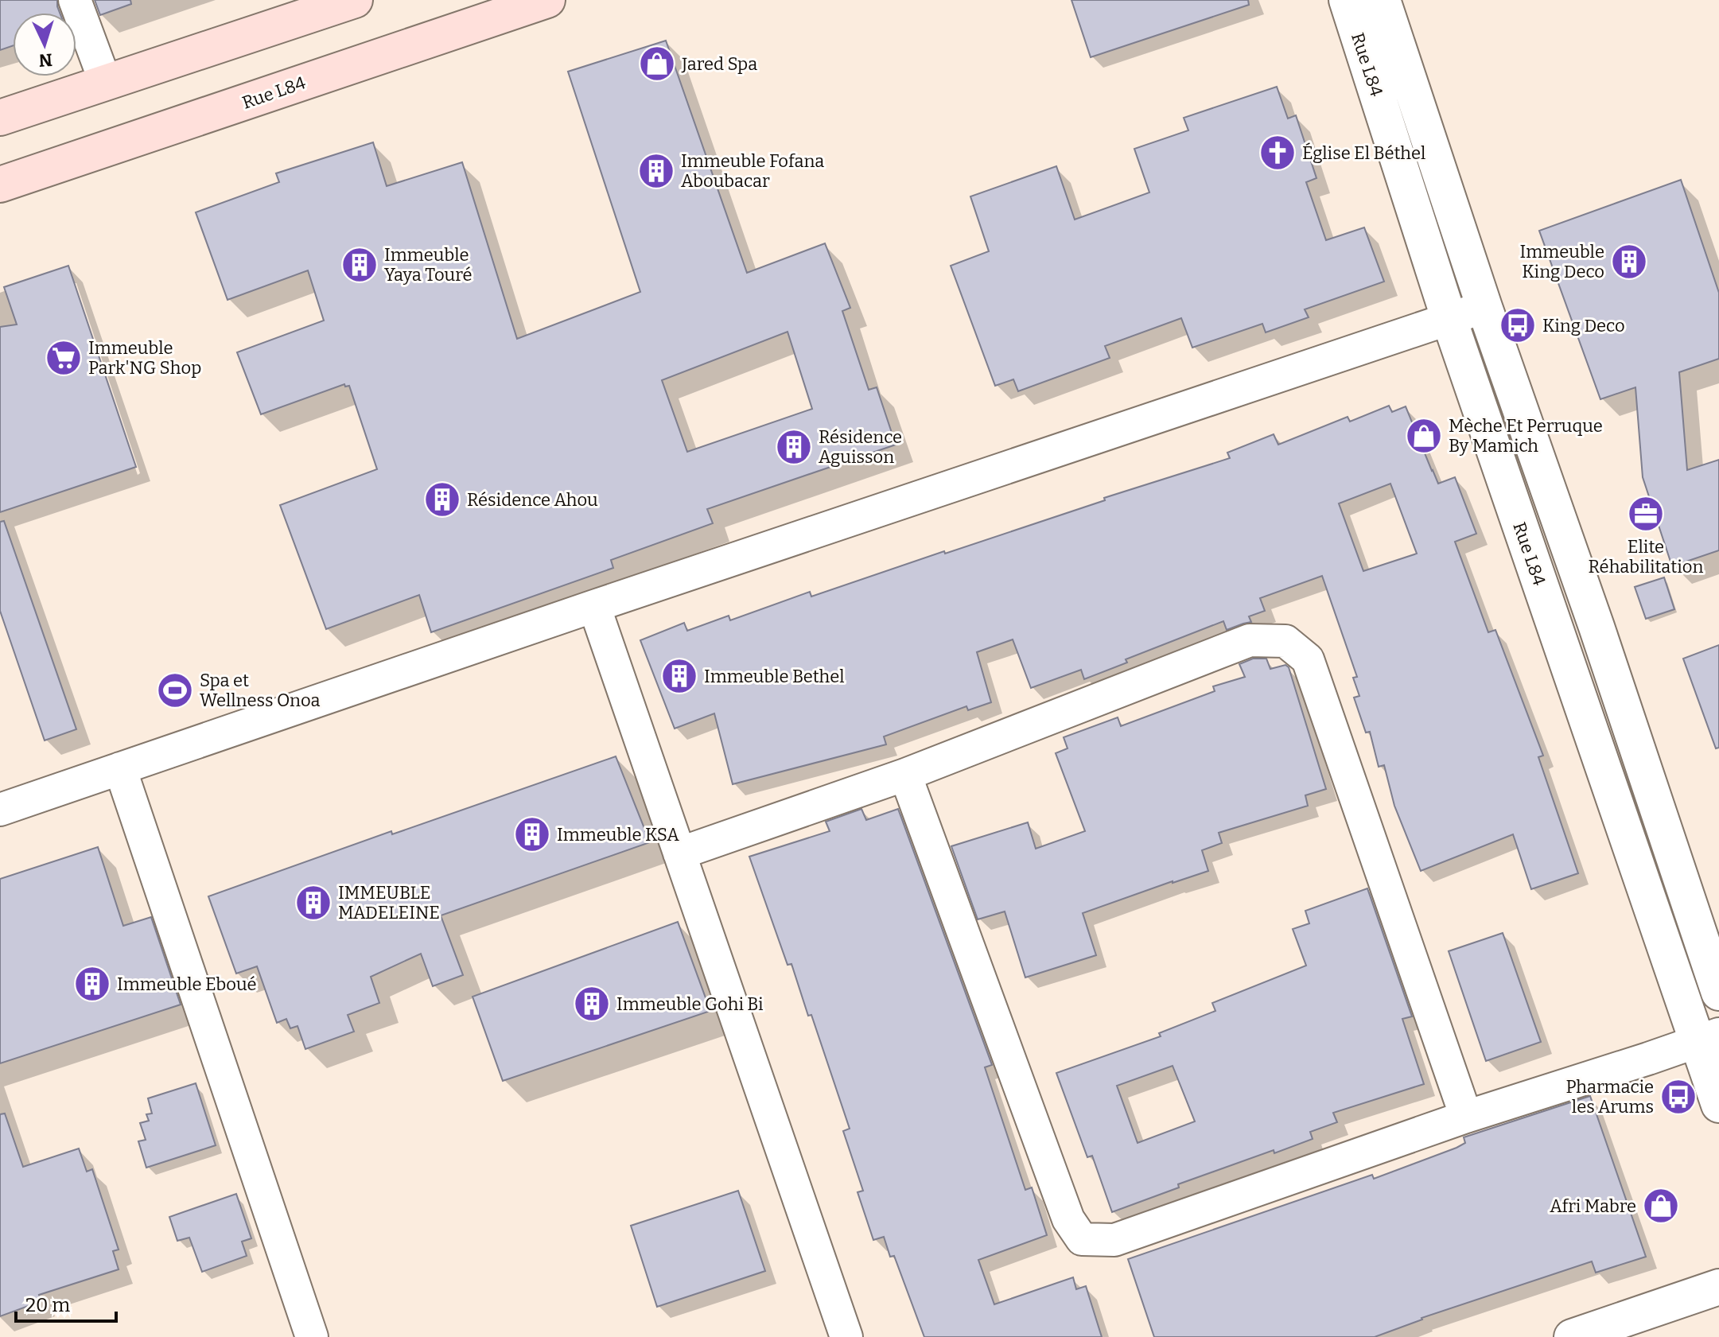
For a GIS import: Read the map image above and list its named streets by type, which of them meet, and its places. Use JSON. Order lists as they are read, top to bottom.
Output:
{
  "streets": {
    "main road": ["Rue L84"]
  },
  "places": {
    "shop": ["Jared Spa", "Mèche Et Perruque By Mamich", "Afri Mabre"],
    "church": ["Église El Béthel"],
    "building": [
      "Immeuble Fofana Aboubacar",
      "Immeuble King Deco",
      "Immeuble Yaya Touré",
      "Résidence Aguisson",
      "Résidence Ahou",
      "Immeuble Bethel",
      "Immeuble KSA",
      "IMMEUBLE MADELEINE",
      "Immeuble Eboué",
      "Immeuble Gohi Bi"
    ],
    "bus stop": ["King Deco", "Pharmacie les Arums"],
    "supermarket": ["Immeuble Park'NG Shop"],
    "office": ["Elite Réhabilitation"],
    "sports": ["Spa et Wellness Onoa"]
  },
  "scale_bar": "20 m",
  "north": "bottom"
}
